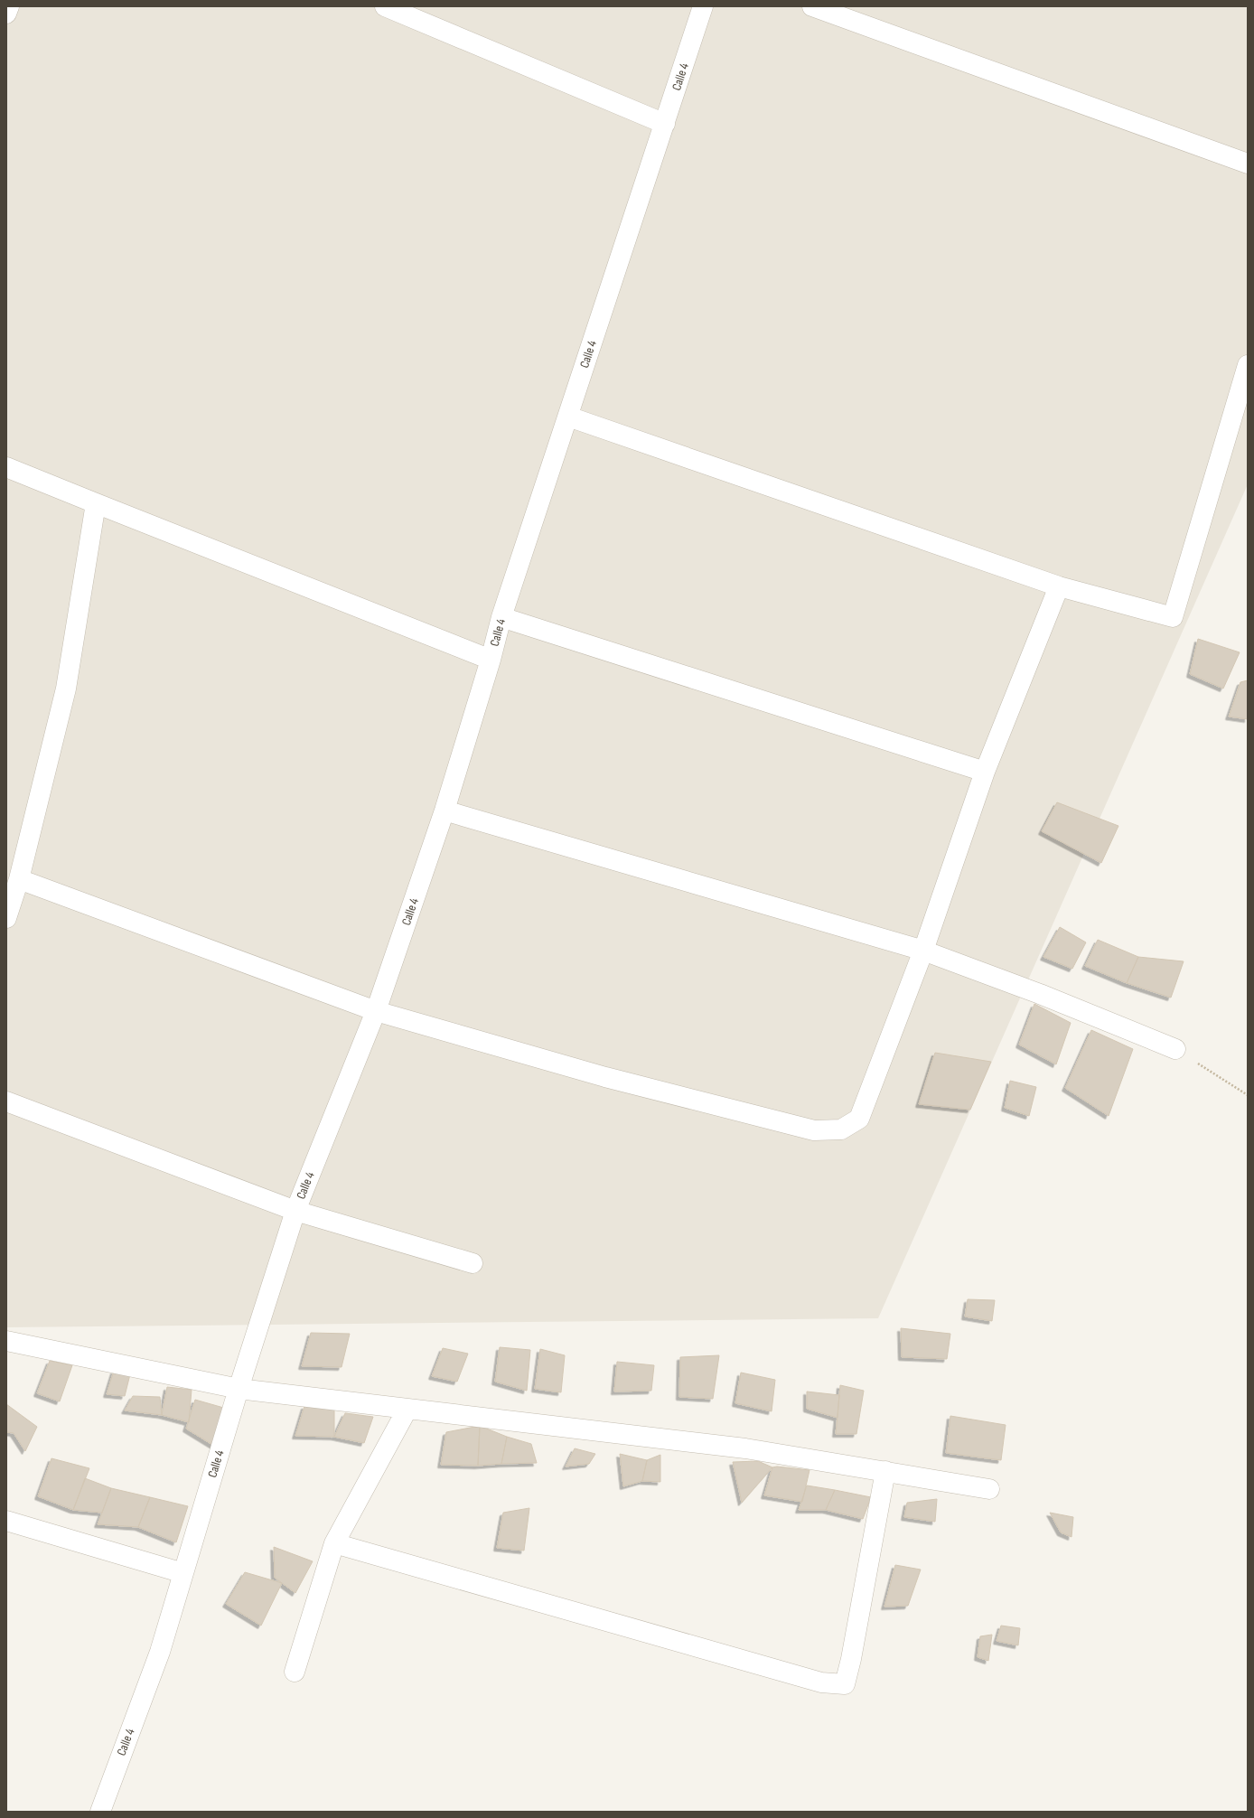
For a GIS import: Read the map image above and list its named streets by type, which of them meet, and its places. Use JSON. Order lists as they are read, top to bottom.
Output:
{
  "streets": {
    "street": ["Calle 4"]
  }
}
